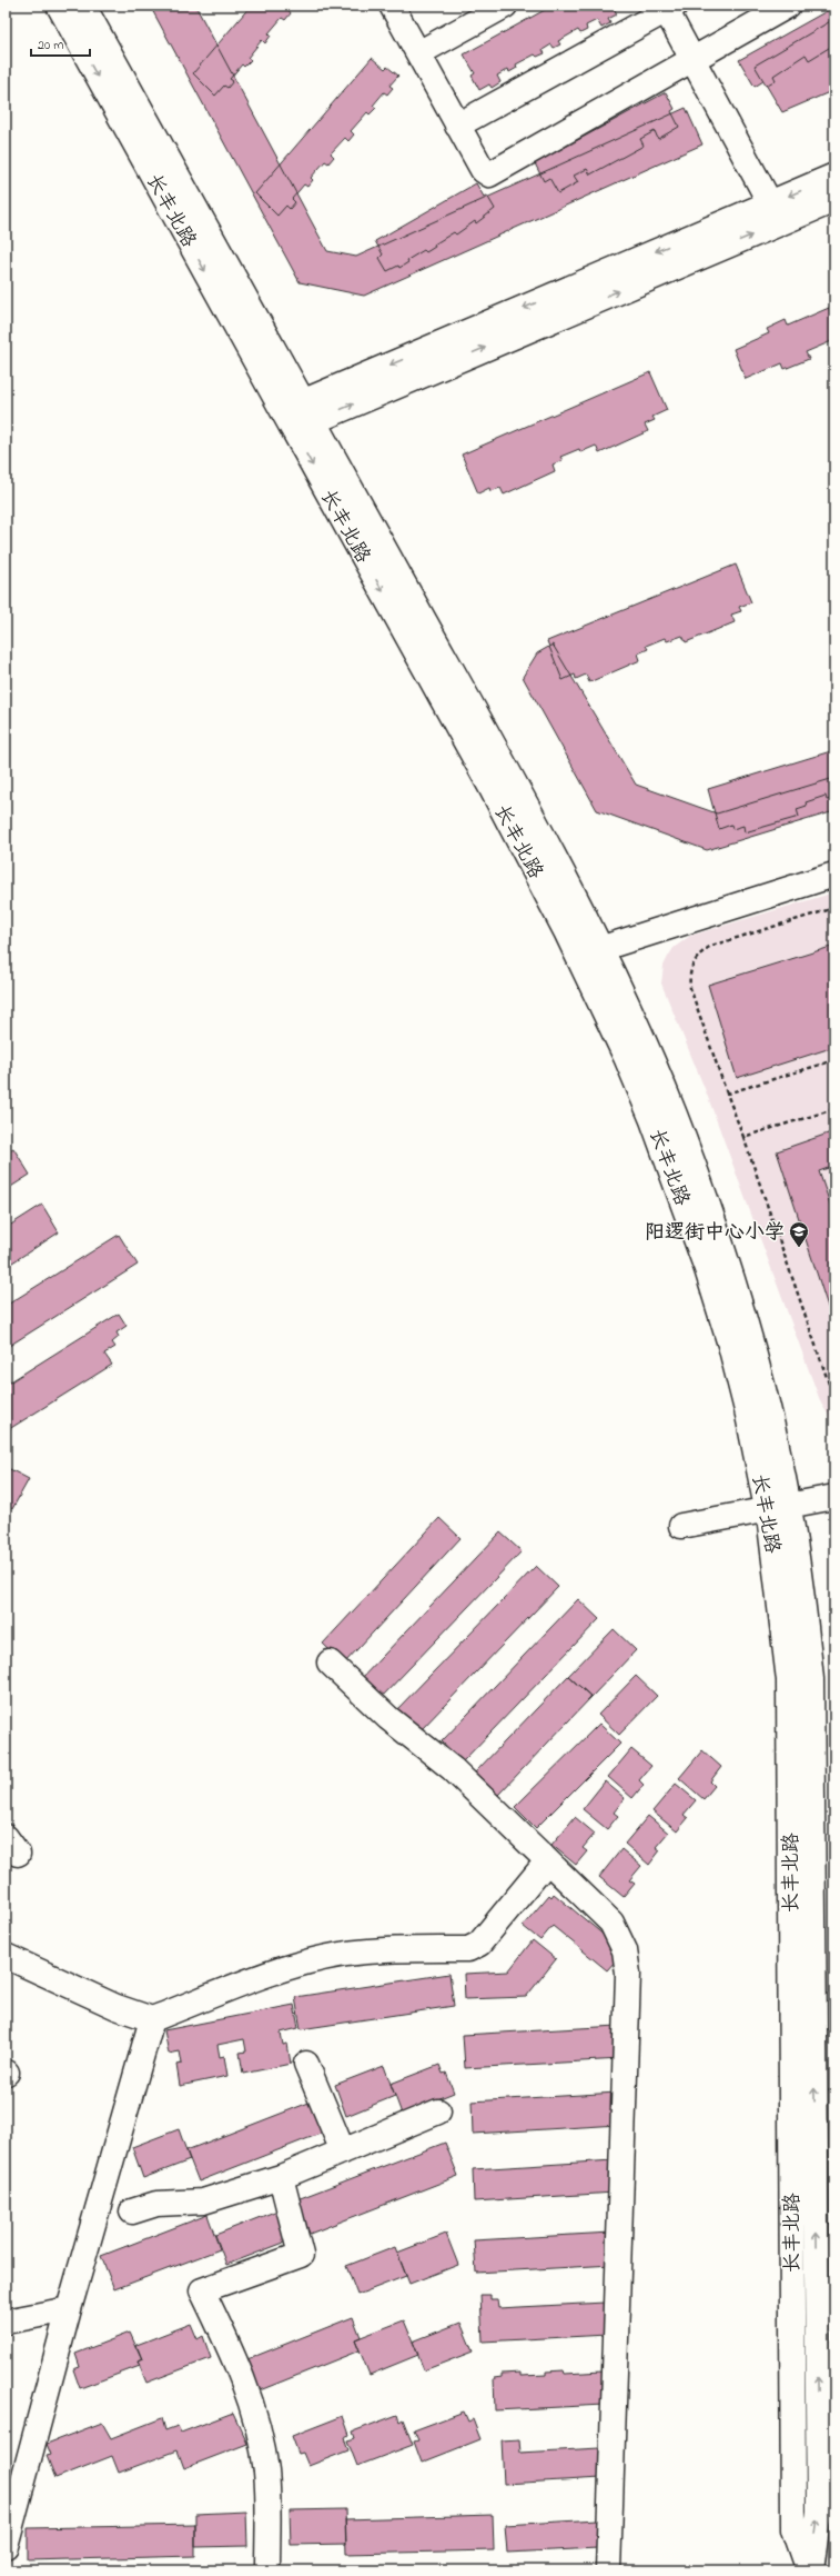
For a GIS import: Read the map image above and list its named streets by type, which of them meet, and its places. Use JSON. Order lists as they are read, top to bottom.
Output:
{
  "streets": {
    "street": ["长丰北路"]
  },
  "places": {
    "school or university": ["阳逻街中心小学"]
  },
  "scale_bar": "20 m"
}
